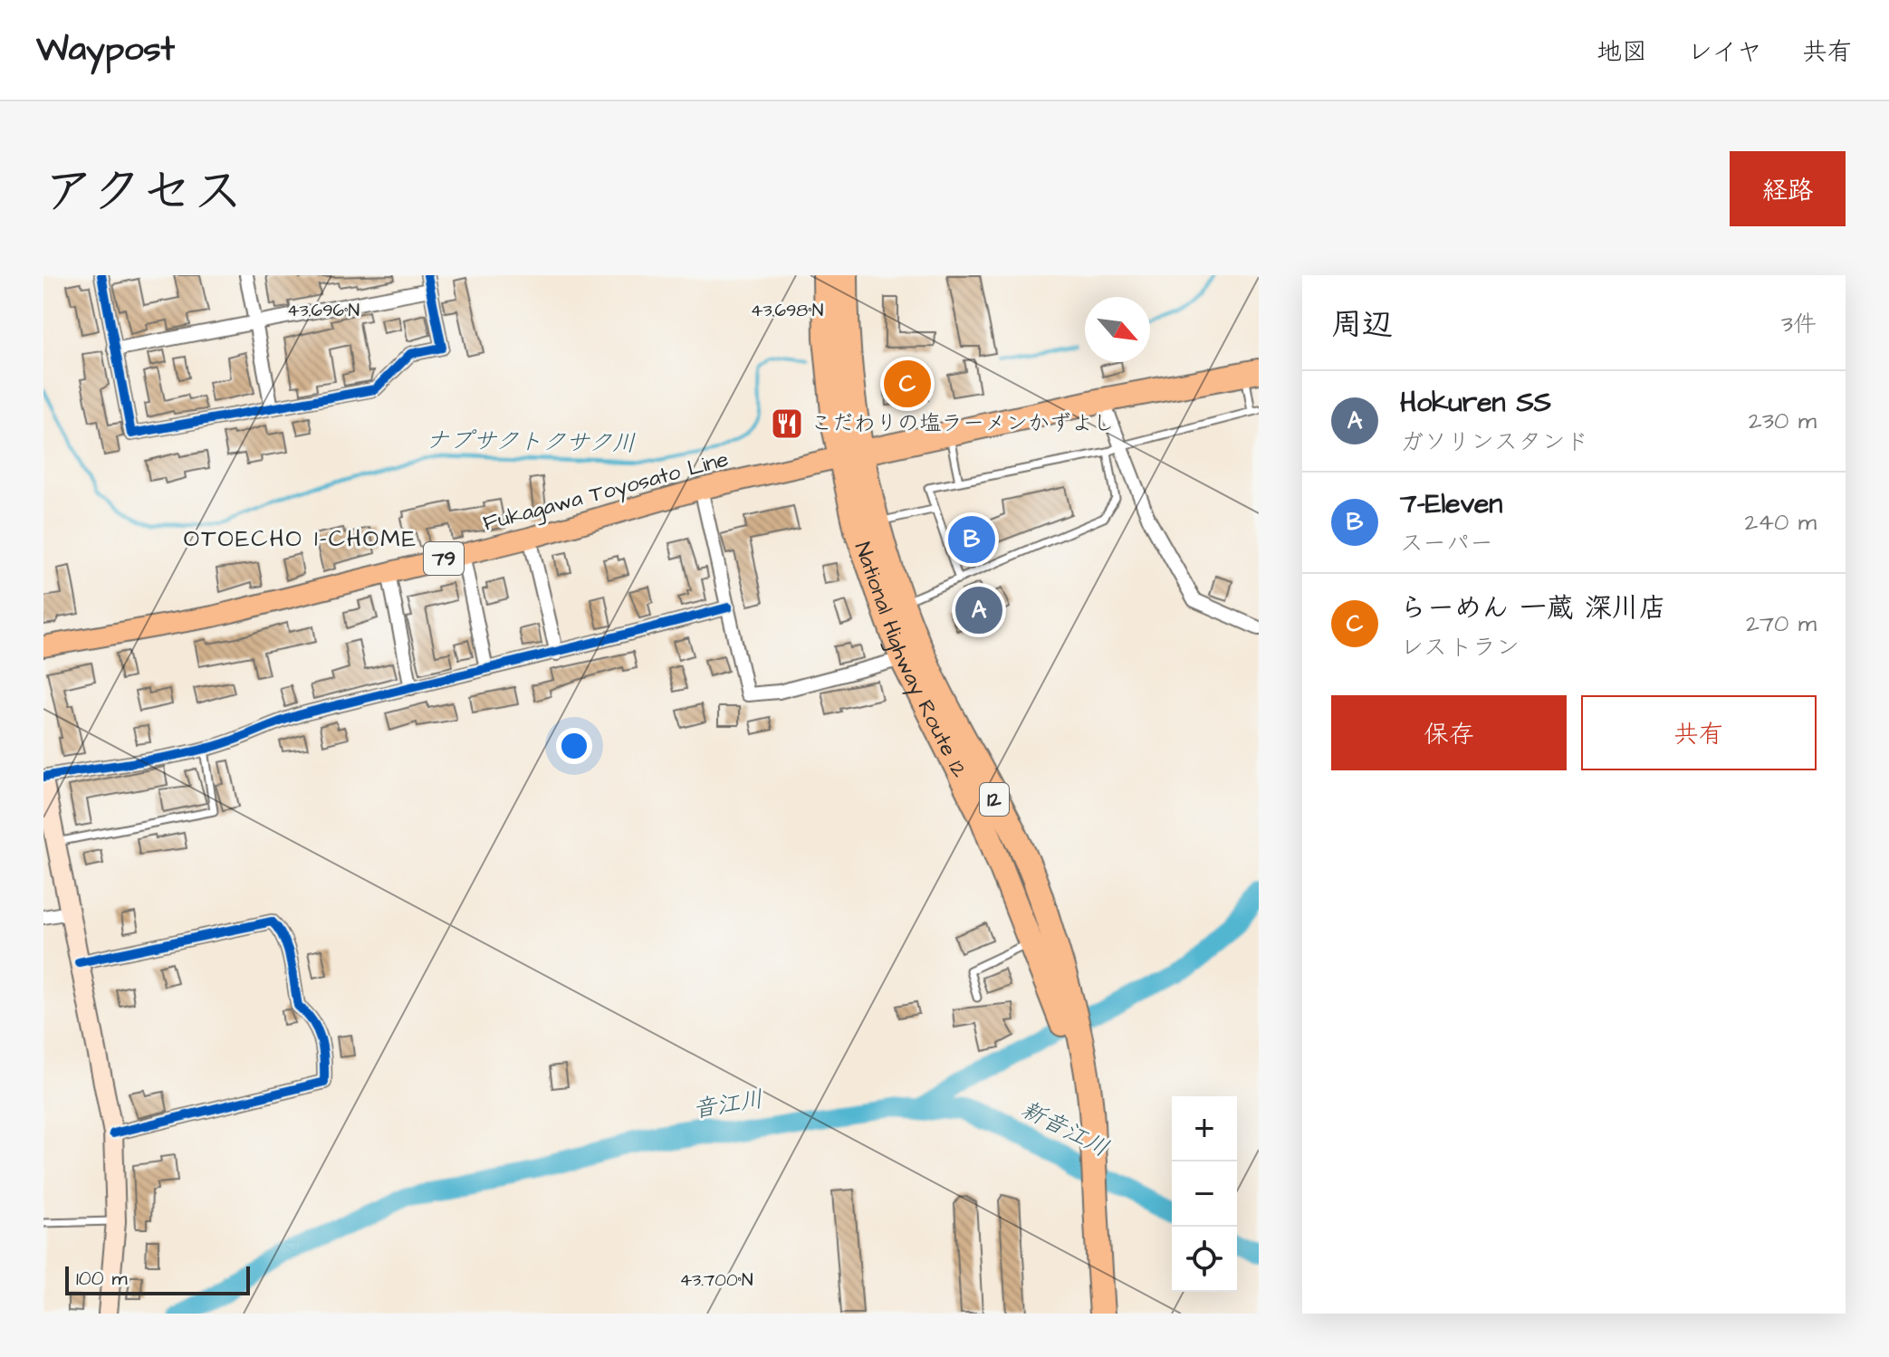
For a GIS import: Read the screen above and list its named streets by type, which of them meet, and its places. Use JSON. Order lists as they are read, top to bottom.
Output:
{
  "streets": {
    "highway": ["National Highway Route 12", "12"],
    "main road": ["Fukagawa Toyosato Line", "79"]
  },
  "crossings": [
    ["Fukagawa Toyosato Line", "National Highway Route 12"]
  ],
  "districts": ["OTOECHO 1-CHOME"],
  "water": ["ナプサクトクサク川", "音江川", "新音江川"],
  "places": {
    "restaurant": ["こだわりの塩ラーメンかずよし"]
  },
  "scale_bar": "100 m",
  "north": "bottom right",
  "page": {
    "header": "Waypost",
    "nav": ["地図", "レイヤ", "共有"],
    "title": "アクセス",
    "buttons": [
      "経路",
      ["保存", "共有"]
    ],
    "heading": ["周辺", "3件"],
    "pins": ["C", "B", "A"],
    "list": [
      {
        "mark": "A",
        "name": "Hokuren SS",
        "note": "ガソリンスタンド",
        "value": "230 m"
      },
      {
        "mark": "B",
        "name": "7-Eleven",
        "note": "スーパー",
        "value": "240 m"
      },
      {
        "mark": "C",
        "name": "らーめん 一蔵 深川店",
        "note": "レストラン",
        "value": "270 m"
      }
    ],
    "map_buttons": ["+", "−"],
    "scale": "100 m"
  },
  "coordinates": ["43.696°N", "43.698°N", "43.700°N"]
}
